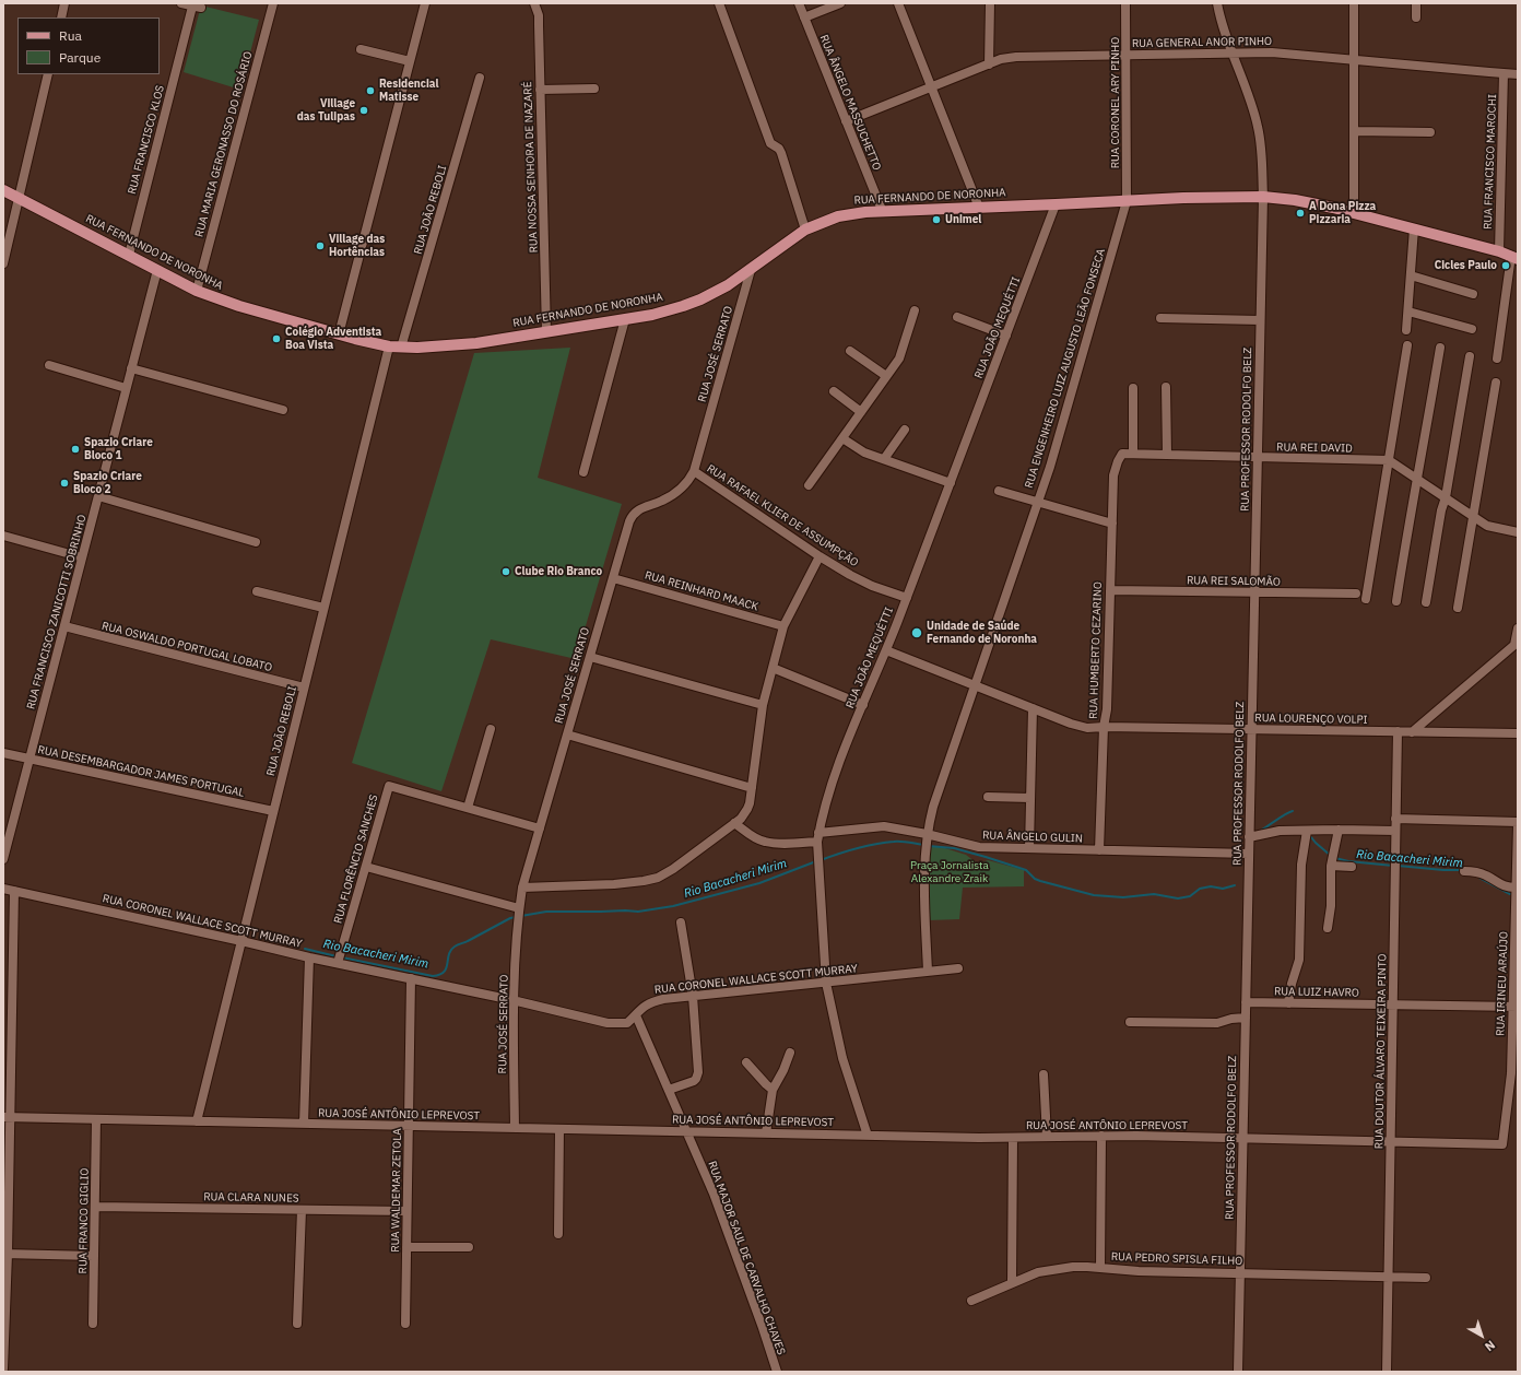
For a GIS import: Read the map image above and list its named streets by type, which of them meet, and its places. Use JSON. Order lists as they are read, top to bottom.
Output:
{
  "streets": {
    "main road": ["RUA FERNANDO DE NORONHA"],
    "street": [
      "RUA GENERAL ANOR PINHO",
      "RUA ÂNGELO MASSUCHETTO",
      "RUA CORONEL ARY PINHO",
      "RUA FRANCISCO KLOS",
      "RUA MARIA GERONASSO DO ROSÁRIO",
      "RUA FRANCISCO MAROCHI",
      "RUA NOSSA SENHORA DE NAZARÉ",
      "RUA JOÃO REBOLI",
      "RUA JOÃO MEQUÉTTI",
      "RUA JOSÉ SERRATO",
      "RUA ENGENHEIRO LUIZ AUGUSTO LEÃO FONSECA",
      "RUA PROFESSOR RODOLFO BELZ",
      "RUA REI DAVID",
      "RUA RAFAEL KLIER DE ASSUMPÇÃO",
      "RUA REI SALOMÃO",
      "RUA REINHARD MAACK",
      "RUA FRANCISCO ZANICOTTI SOBRINHO",
      "RUA OSWALDO PORTUGAL LOBATO",
      "RUA HUMBERTO CEZARINO",
      "RUA LOURENÇO VOLPI",
      "RUA DESEMBARGADOR JAMES PORTUGAL",
      "RUA ÂNGELO GULIN",
      "RUA FLORÊNCIO SANCHES",
      "RUA CORONEL WALLACE SCOTT MURRAY",
      "RUA IRINEU ARAÚJO",
      "RUA LUIZ HAVRO",
      "RUA DOUTOR ÁLVARO TEIXEIRA PINTO",
      "RUA JOSÉ ANTÔNIO LEPREVOST",
      "RUA WALDEMAR ZETOLA",
      "RUA CLARA NUNES",
      "RUA FRANCO GIGLIO",
      "RUA MAJOR SAUL DE CARVALHO CHAVES",
      "RUA PEDRO SPISLA FILHO"
    ]
  },
  "crossings": [
    ["RUA GENERAL ANOR PINHO", "RUA ÂNGELO MASSUCHETTO"],
    ["RUA GENERAL ANOR PINHO", "RUA CORONEL ARY PINHO"],
    ["RUA GENERAL ANOR PINHO", "RUA FRANCISCO MAROCHI"],
    ["RUA GENERAL ANOR PINHO", "RUA PROFESSOR RODOLFO BELZ"],
    ["RUA ÂNGELO MASSUCHETTO", "RUA FERNANDO DE NORONHA"],
    ["RUA CORONEL ARY PINHO", "RUA FERNANDO DE NORONHA"],
    ["RUA CORONEL ARY PINHO", "RUA ENGENHEIRO LUIZ AUGUSTO LEÃO FONSECA"],
    ["RUA FRANCISCO KLOS", "RUA FERNANDO DE NORONHA"],
    ["RUA MARIA GERONASSO DO ROSÁRIO", "RUA FERNANDO DE NORONHA"],
    ["RUA FRANCISCO MAROCHI", "RUA FERNANDO DE NORONHA"],
    ["RUA NOSSA SENHORA DE NAZARÉ", "RUA FERNANDO DE NORONHA"],
    ["RUA FERNANDO DE NORONHA", "RUA JOÃO REBOLI"],
    ["RUA FERNANDO DE NORONHA", "RUA JOÃO MEQUÉTTI"],
    ["RUA FERNANDO DE NORONHA", "RUA JOSÉ SERRATO"],
    ["RUA FERNANDO DE NORONHA", "RUA ENGENHEIRO LUIZ AUGUSTO LEÃO FONSECA"],
    ["RUA FERNANDO DE NORONHA", "RUA PROFESSOR RODOLFO BELZ"],
    ["RUA FERNANDO DE NORONHA", "RUA FRANCISCO ZANICOTTI SOBRINHO"],
    ["RUA JOÃO REBOLI", "RUA OSWALDO PORTUGAL LOBATO"],
    ["RUA JOÃO REBOLI", "RUA DESEMBARGADOR JAMES PORTUGAL"],
    ["RUA JOÃO REBOLI", "RUA CORONEL WALLACE SCOTT MURRAY"],
    ["RUA JOÃO REBOLI", "RUA JOSÉ ANTÔNIO LEPREVOST"],
    ["RUA JOÃO MEQUÉTTI", "RUA RAFAEL KLIER DE ASSUMPÇÃO"],
    ["RUA JOÃO MEQUÉTTI", "RUA LOURENÇO VOLPI"],
    ["RUA JOÃO MEQUÉTTI", "RUA ÂNGELO GULIN"],
    ["RUA JOÃO MEQUÉTTI", "RUA CORONEL WALLACE SCOTT MURRAY"],
    ["RUA JOÃO MEQUÉTTI", "RUA JOSÉ ANTÔNIO LEPREVOST"],
    ["RUA JOSÉ SERRATO", "RUA RAFAEL KLIER DE ASSUMPÇÃO"],
    ["RUA JOSÉ SERRATO", "RUA REINHARD MAACK"],
    ["RUA JOSÉ SERRATO", "RUA CORONEL WALLACE SCOTT MURRAY"],
    ["RUA JOSÉ SERRATO", "RUA JOSÉ ANTÔNIO LEPREVOST"],
    ["RUA ENGENHEIRO LUIZ AUGUSTO LEÃO FONSECA", "RUA LOURENÇO VOLPI"],
    ["RUA ENGENHEIRO LUIZ AUGUSTO LEÃO FONSECA", "RUA ÂNGELO GULIN"],
    ["RUA ENGENHEIRO LUIZ AUGUSTO LEÃO FONSECA", "RUA CORONEL WALLACE SCOTT MURRAY"],
    ["RUA PROFESSOR RODOLFO BELZ", "RUA REI DAVID"],
    ["RUA PROFESSOR RODOLFO BELZ", "RUA REI SALOMÃO"],
    ["RUA PROFESSOR RODOLFO BELZ", "RUA LOURENÇO VOLPI"],
    ["RUA PROFESSOR RODOLFO BELZ", "RUA ÂNGELO GULIN"],
    ["RUA PROFESSOR RODOLFO BELZ", "RUA LUIZ HAVRO"],
    ["RUA PROFESSOR RODOLFO BELZ", "RUA JOSÉ ANTÔNIO LEPREVOST"],
    ["RUA PROFESSOR RODOLFO BELZ", "RUA PEDRO SPISLA FILHO"],
    ["RUA REI DAVID", "RUA HUMBERTO CEZARINO"],
    ["RUA REI SALOMÃO", "RUA HUMBERTO CEZARINO"],
    ["RUA FRANCISCO ZANICOTTI SOBRINHO", "RUA OSWALDO PORTUGAL LOBATO"],
    ["RUA FRANCISCO ZANICOTTI SOBRINHO", "RUA DESEMBARGADOR JAMES PORTUGAL"],
    ["RUA HUMBERTO CEZARINO", "RUA LOURENÇO VOLPI"],
    ["RUA HUMBERTO CEZARINO", "RUA ÂNGELO GULIN"],
    ["RUA LOURENÇO VOLPI", "RUA DOUTOR ÁLVARO TEIXEIRA PINTO"],
    ["RUA FLORÊNCIO SANCHES", "RUA CORONEL WALLACE SCOTT MURRAY"],
    ["RUA CORONEL WALLACE SCOTT MURRAY", "RUA WALDEMAR ZETOLA"],
    ["RUA CORONEL WALLACE SCOTT MURRAY", "RUA MAJOR SAUL DE CARVALHO CHAVES"],
    ["RUA IRINEU ARAÚJO", "RUA LUIZ HAVRO"],
    ["RUA IRINEU ARAÚJO", "RUA JOSÉ ANTÔNIO LEPREVOST"],
    ["RUA LUIZ HAVRO", "RUA DOUTOR ÁLVARO TEIXEIRA PINTO"],
    ["RUA DOUTOR ÁLVARO TEIXEIRA PINTO", "RUA JOSÉ ANTÔNIO LEPREVOST"],
    ["RUA DOUTOR ÁLVARO TEIXEIRA PINTO", "RUA PEDRO SPISLA FILHO"],
    ["RUA JOSÉ ANTÔNIO LEPREVOST", "RUA WALDEMAR ZETOLA"],
    ["RUA JOSÉ ANTÔNIO LEPREVOST", "RUA FRANCO GIGLIO"],
    ["RUA JOSÉ ANTÔNIO LEPREVOST", "RUA MAJOR SAUL DE CARVALHO CHAVES"],
    ["RUA WALDEMAR ZETOLA", "RUA CLARA NUNES"],
    ["RUA CLARA NUNES", "RUA FRANCO GIGLIO"]
  ],
  "water": ["Rio Bacacheri Mirim"],
  "parks": ["Praça Jornalista Alexandre Zraik"],
  "places": [
    "Residencial Matisse",
    "Village das Tulipas",
    "A Dona Pizza Pizzaria",
    "Unimel",
    "Village das Hortências",
    "Cicles Paulo",
    "Colégio Adventista Boa Vista",
    "Spazio Criare Bloco 1",
    "Spazio Criare Bloco 2",
    "Clube Rio Branco",
    "Unidade de Saúde Fernando de Noronha"
  ],
  "legend": ["Rua", "Parque"],
  "north": "bottom right"
}
